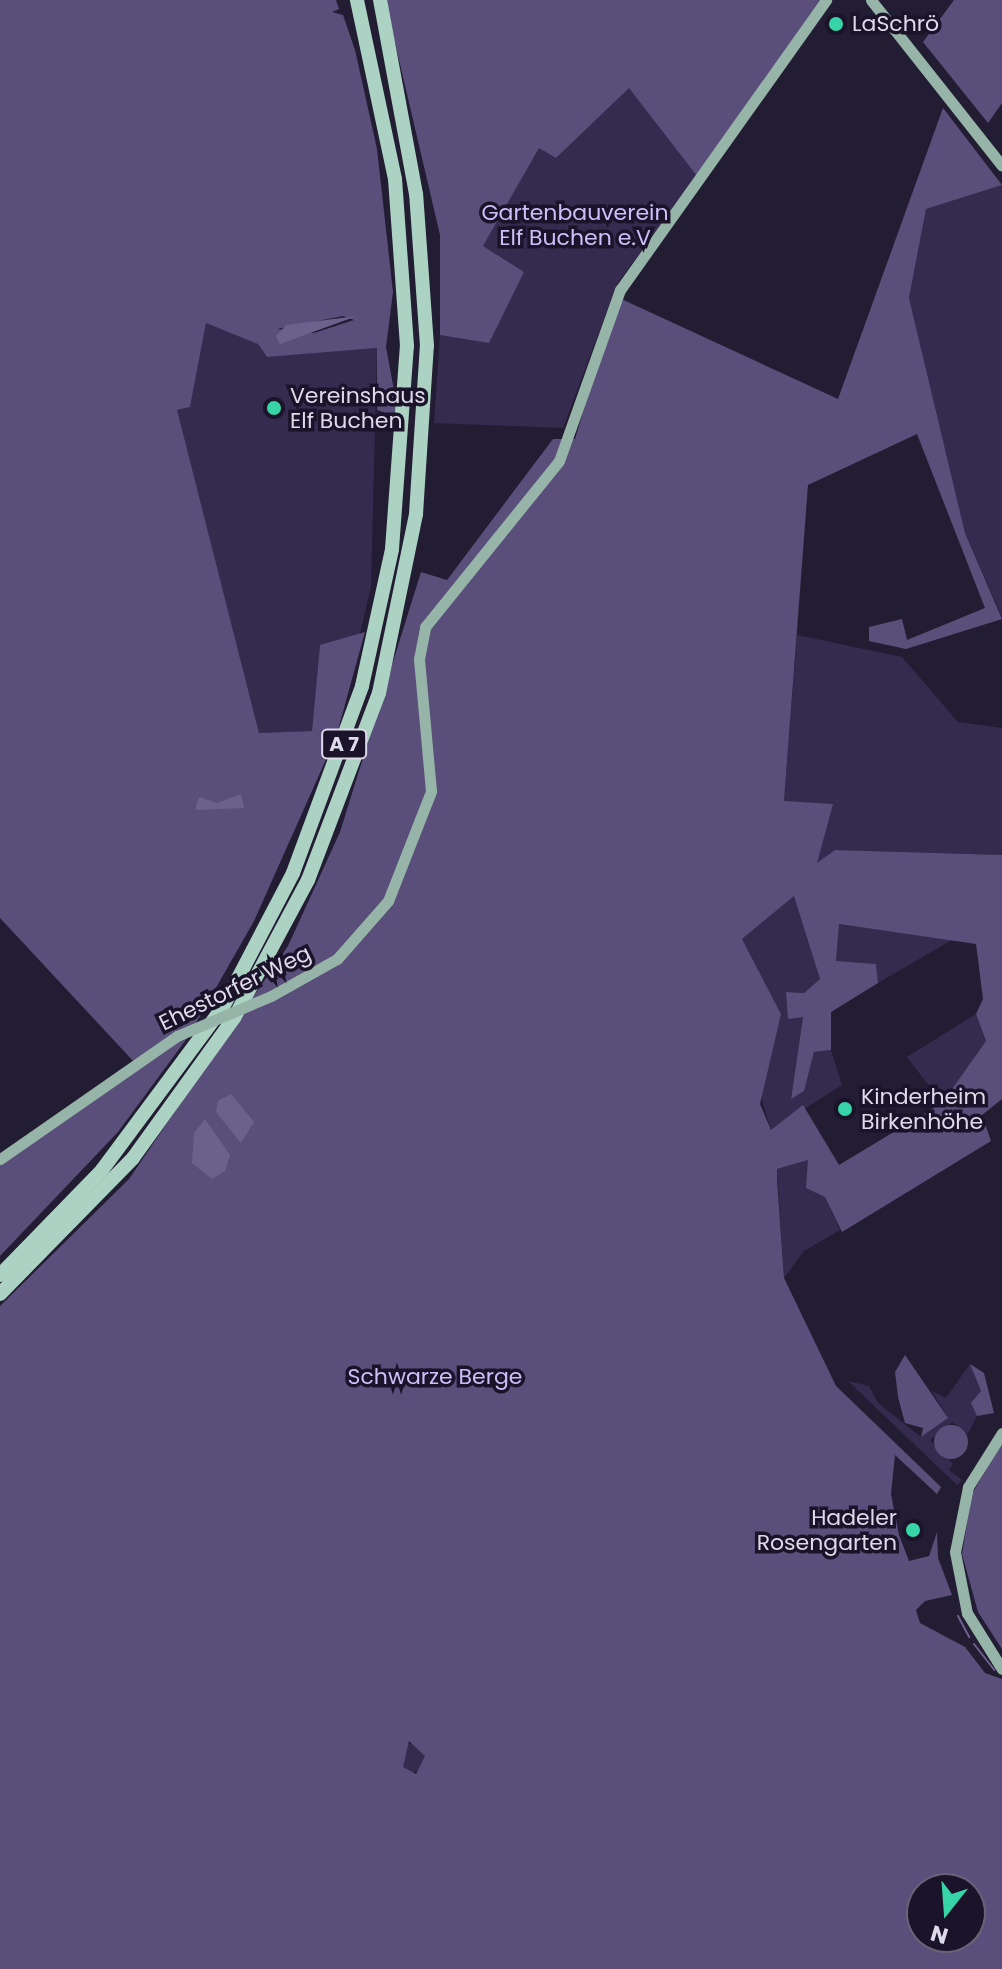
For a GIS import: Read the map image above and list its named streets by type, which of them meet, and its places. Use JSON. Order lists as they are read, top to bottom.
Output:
{
  "streets": {
    "highway": ["A 7"],
    "main road": ["Ehestorfer Weg"]
  },
  "parks": ["Gartenbauverein Elf Buchen e.V", "Schwarze Berge"],
  "places": [
    "LaSchrö",
    "Vereinshaus Elf Buchen",
    "Kinderheim Birkenhöhe",
    "Hadeler Rosengarten"
  ],
  "north": "bottom"
}
